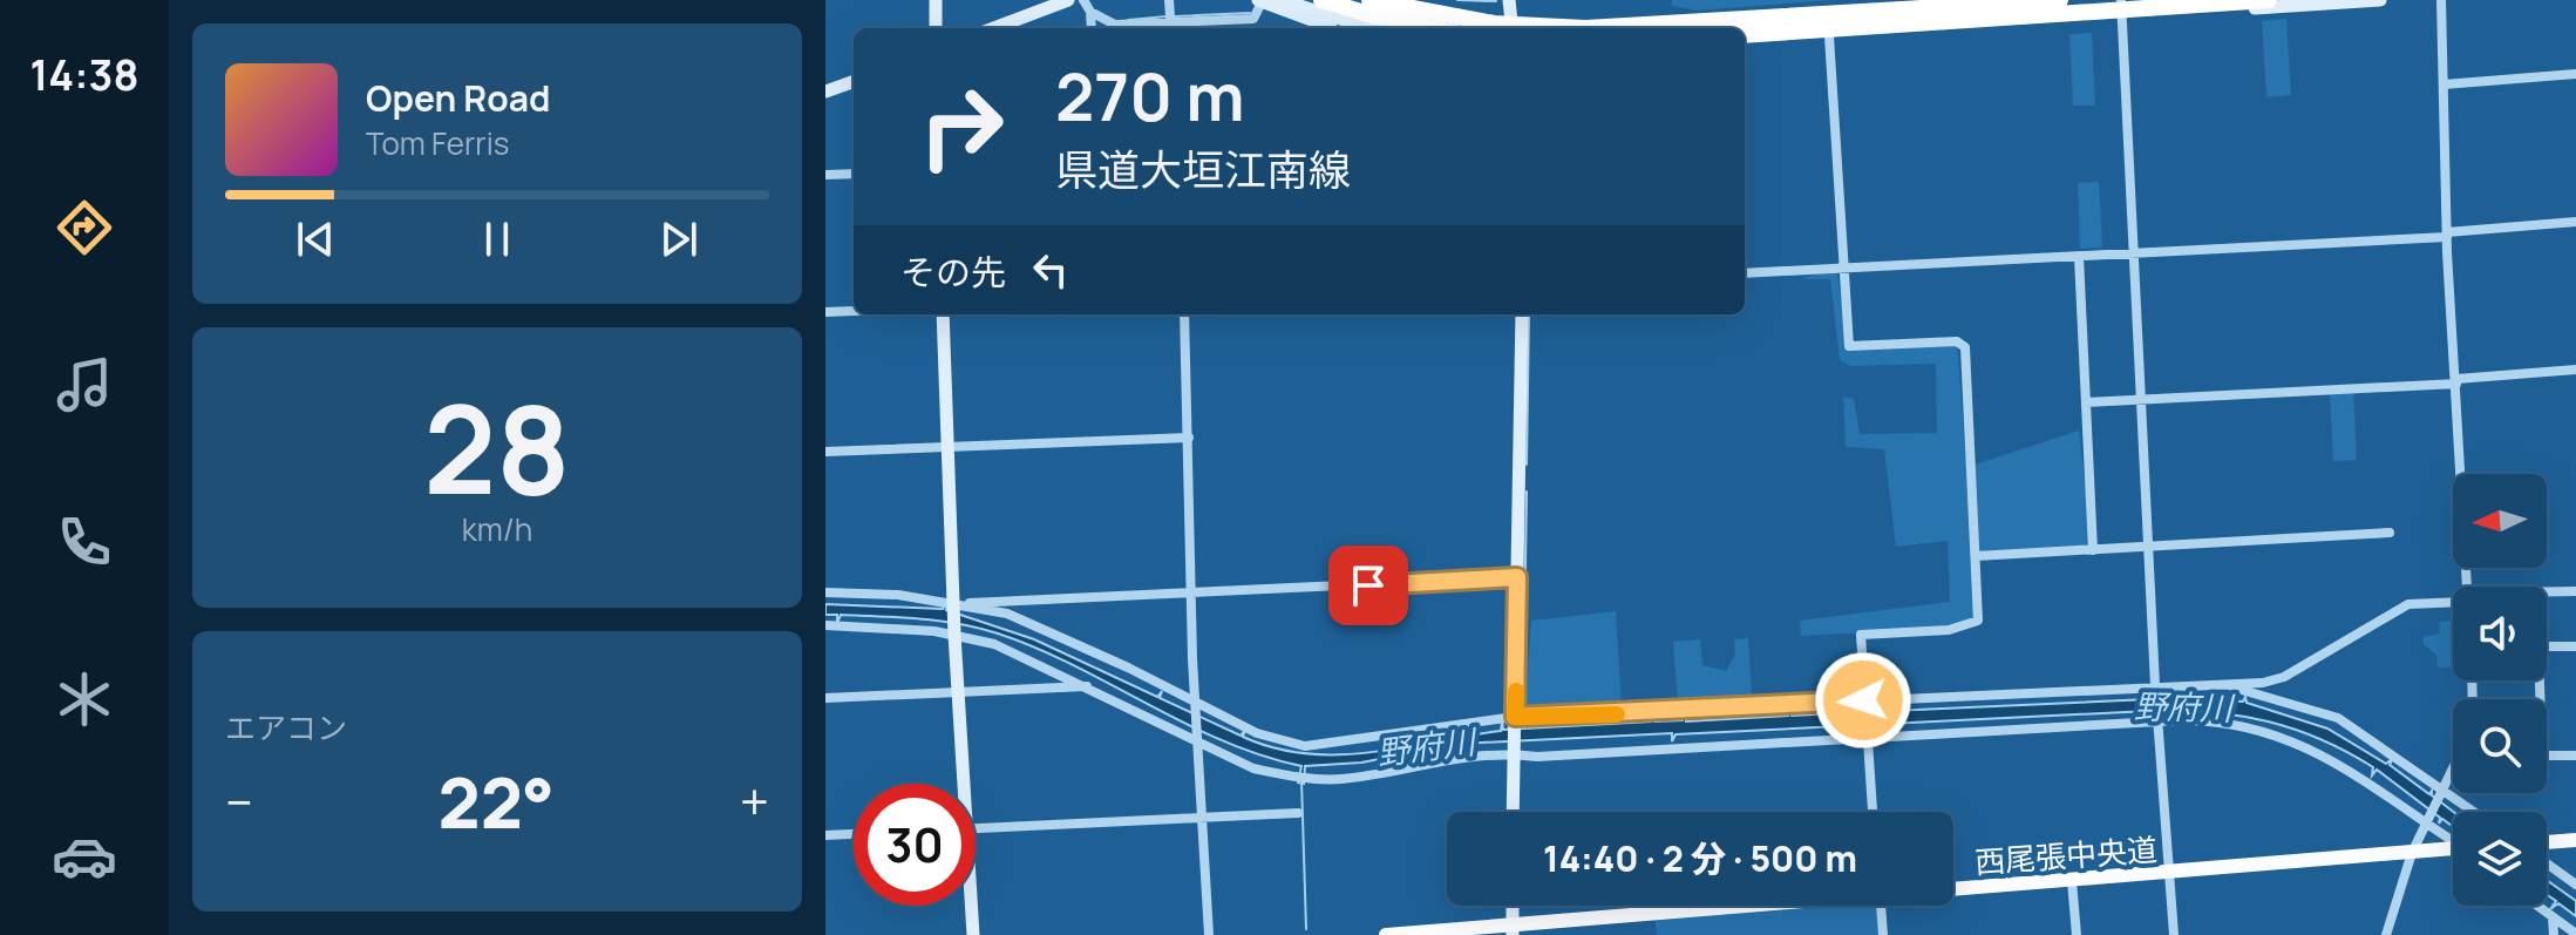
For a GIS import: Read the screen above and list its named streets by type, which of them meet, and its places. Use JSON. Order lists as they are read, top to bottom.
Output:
{
  "streets": {
    "main road": ["西尾張中央道"]
  },
  "water": ["野府川"],
  "north": "left",
  "page": {
    "tabs": "14:38",
    "turn": ["270 m", "県道大垣江南線"],
    "song": ["Open Road", "Tom Ferris"],
    "then": "その先",
    "tile": [
      ["28", "km/h"],
      "エアコン"
    ],
    "heat": ["−", "22°", "+"],
    "limit": "30",
    "trip": "14:40 · 2 分 · 500 m"
  }
}
